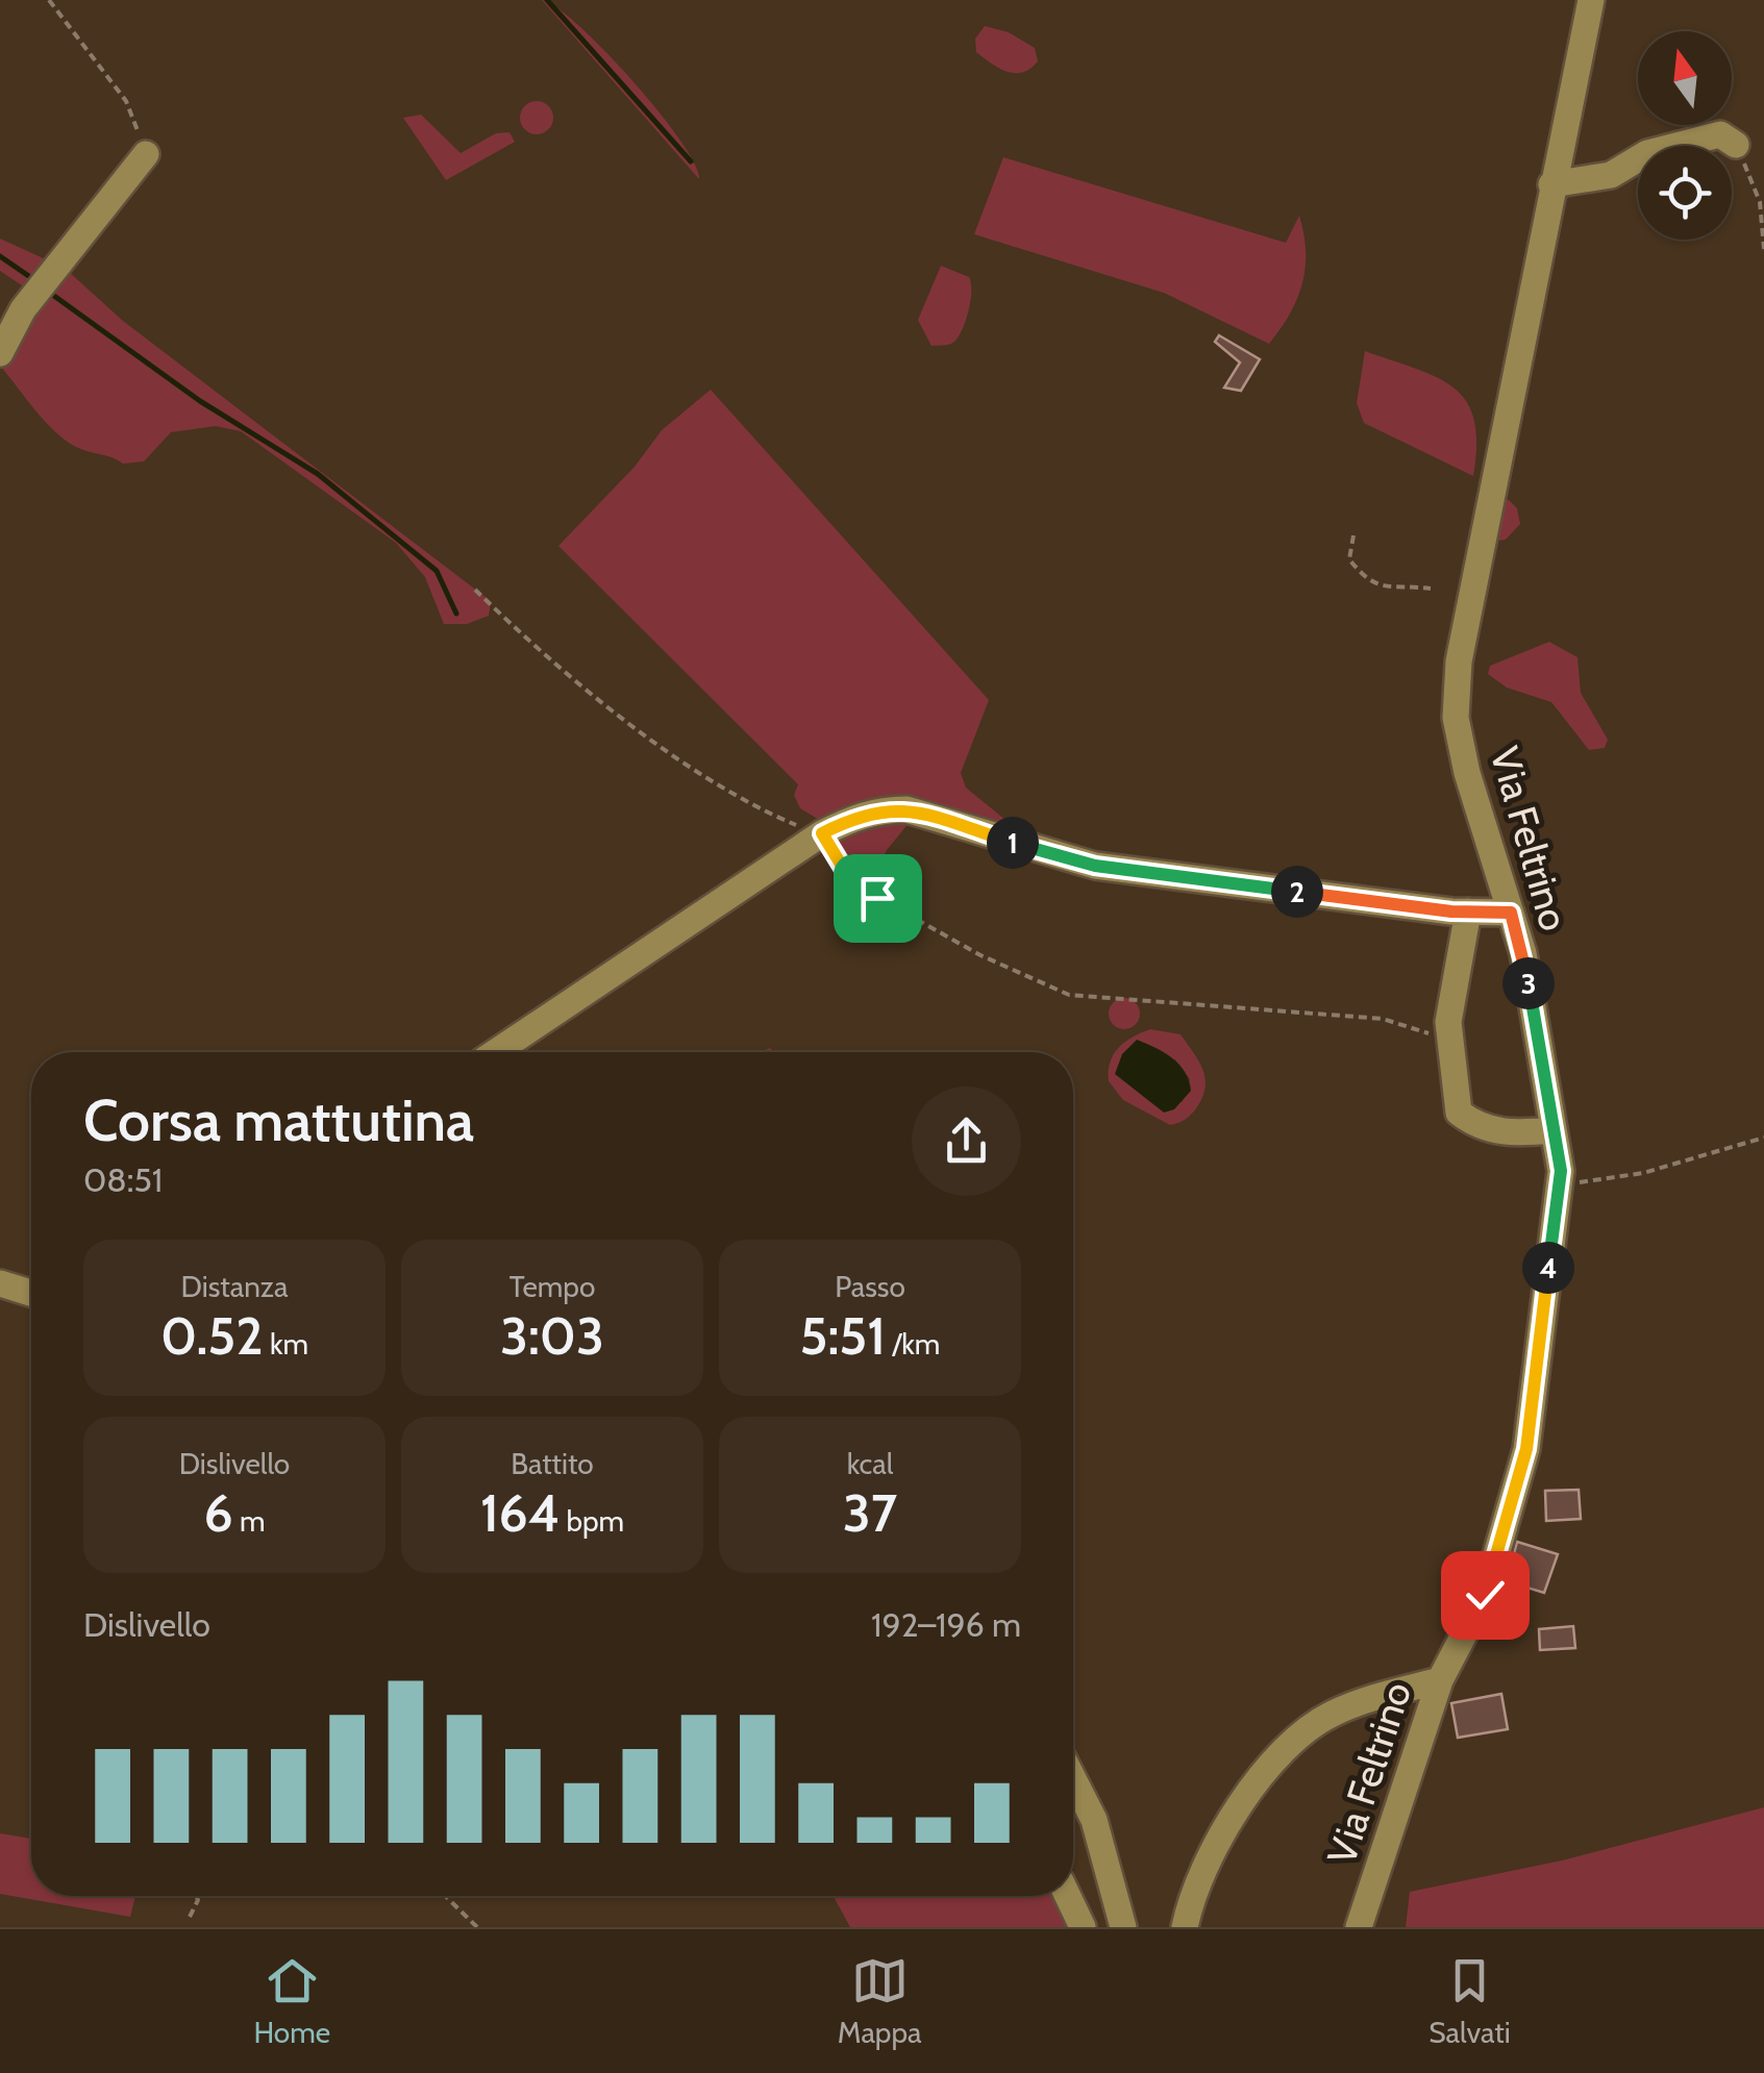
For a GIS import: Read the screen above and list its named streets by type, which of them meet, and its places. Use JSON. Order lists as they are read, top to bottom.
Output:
{
  "streets": {
    "street": ["Via Feltrino"]
  },
  "north": "top",
  "page": {
    "pins": [
      "1",
      "2",
      "3",
      "4"
    ],
    "heading": ["Corsa mattutina", "08:51"],
    "stats": [
      ["Distanza", "0.52 km"],
      ["Tempo", "3:03"],
      ["Passo", "5:51 /km"],
      ["Dislivello", "6 m"],
      ["Battito", "164 bpm"],
      ["kcal", "37"]
    ],
    "chart": ["Dislivello", "192–196 m"],
    "tabs": ["Home", "Mappa", "Salvati"]
  }
}
